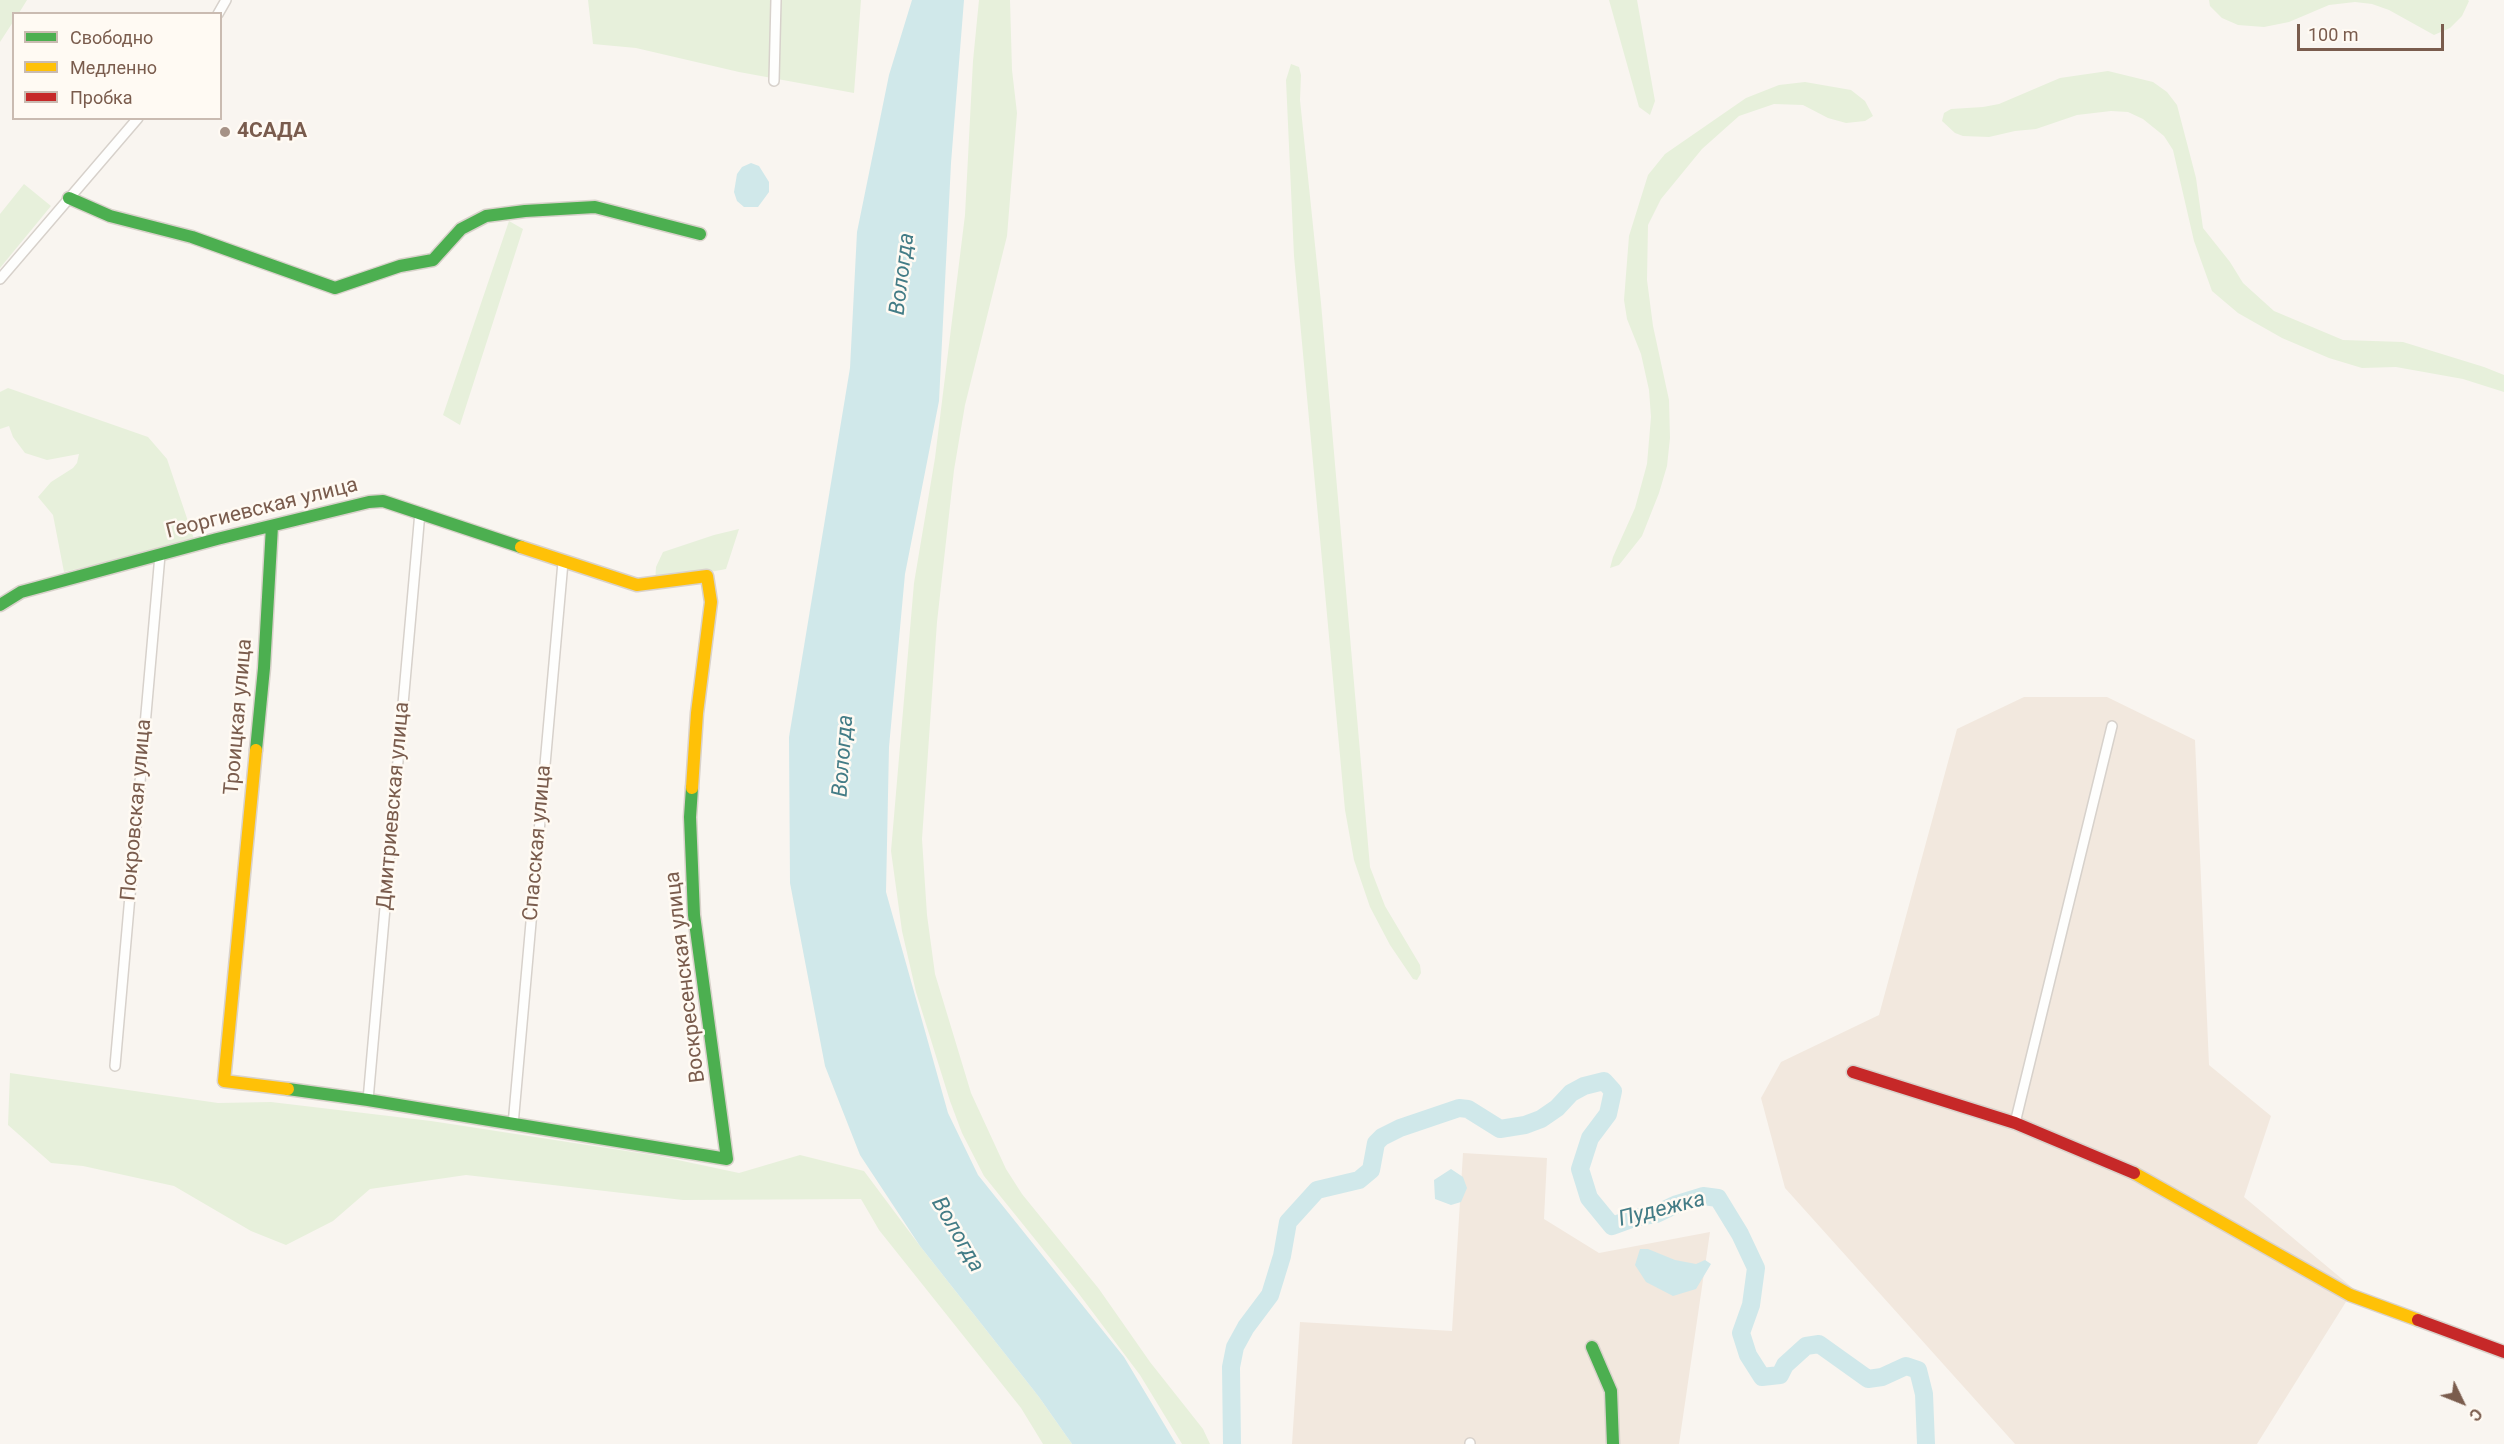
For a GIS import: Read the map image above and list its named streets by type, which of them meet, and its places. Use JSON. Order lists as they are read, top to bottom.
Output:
{
  "streets": {
    "street": [
      "Георгиевская улица",
      "Троицкая улица",
      "Дмитриевская улица",
      "Покровская улица",
      "Спасская улица",
      "Воскресенская улица"
    ]
  },
  "crossings": [
    ["Георгиевская улица", "Троицкая улица"],
    ["Георгиевская улица", "Дмитриевская улица"],
    ["Георгиевская улица", "Покровская улица"],
    ["Георгиевская улица", "Спасская улица"],
    ["Георгиевская улица", "Воскресенская улица"],
    ["Троицкая улица", "Дмитриевская улица"],
    ["Спасская улица", "Воскресенская улица"]
  ],
  "water": ["Вологда", "Пудежка"],
  "places": ["4САДА"],
  "legend": ["Свободно", "Медленно", "Пробка"],
  "scale_bar": "100 m",
  "north": "bottom right"
}
